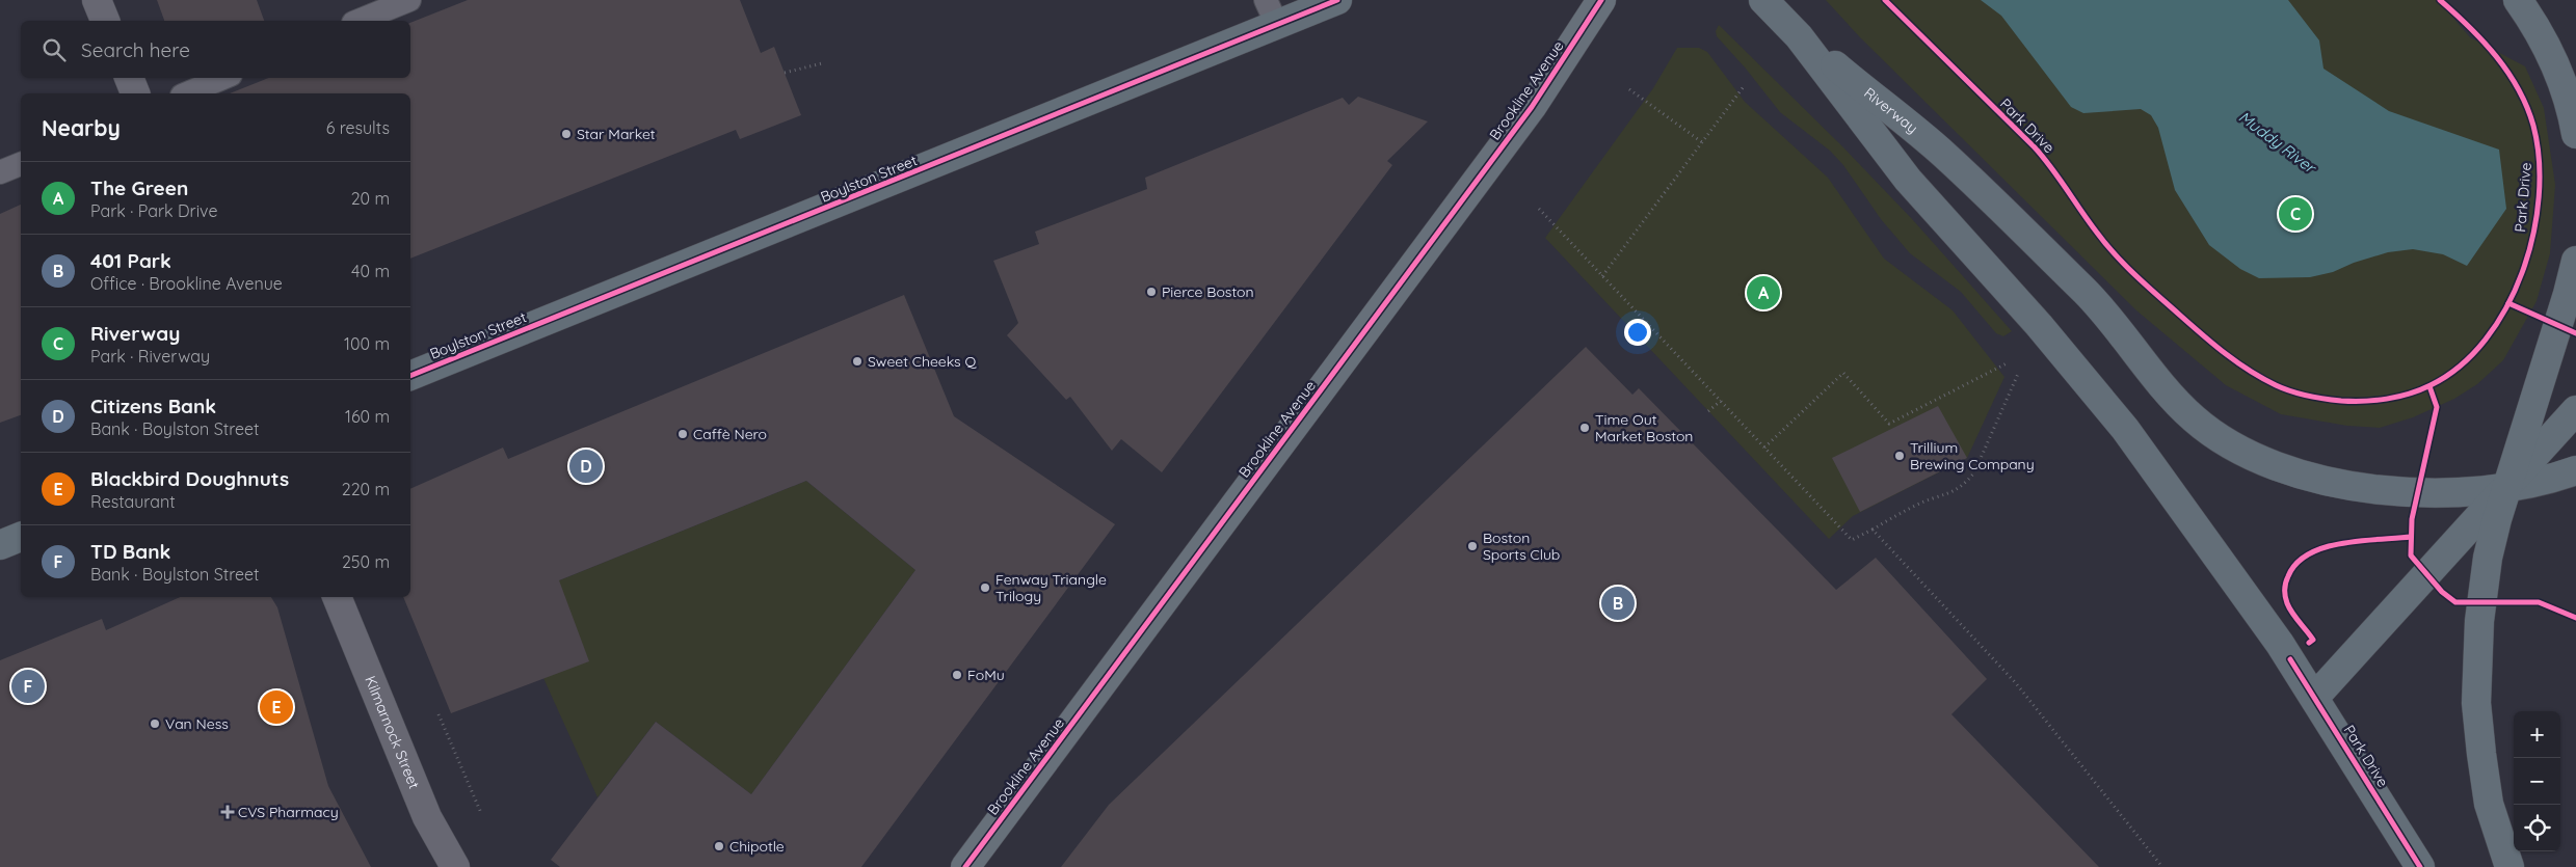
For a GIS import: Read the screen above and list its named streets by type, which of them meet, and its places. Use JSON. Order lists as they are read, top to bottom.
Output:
{
  "streets": {
    "highway": ["Riverway", "Park Drive", "Boylston Street"],
    "main road": ["Brookline Avenue"],
    "street": ["Kilmarnock Street"]
  },
  "crossings": [
    ["Riverway", "Park Drive"]
  ],
  "water": ["Muddy River"],
  "places": {
    "other": [
      "Star Market",
      "Pierce Boston",
      "Sweet Cheeks Q",
      "Time Out Market Boston",
      "Caffè Nero",
      "Trillium Brewing Company",
      "Boston Sports Club",
      "Fenway Triangle Trilogy",
      "FoMu",
      "Van Ness",
      "Chipotle"
    ],
    "health": ["CVS Pharmacy"]
  },
  "page": {
    "search": "Search here",
    "heading": ["Nearby", "6 results"],
    "list": [
      {
        "mark": "A",
        "name": "The Green",
        "note": "Park · Park Drive",
        "value": "20 m"
      },
      {
        "mark": "B",
        "name": "401 Park",
        "note": "Office · Brookline Avenue",
        "value": "40 m"
      },
      {
        "mark": "C",
        "name": "Riverway",
        "note": "Park · Riverway",
        "value": "100 m"
      },
      {
        "mark": "D",
        "name": "Citizens Bank",
        "note": "Bank · Boylston Street",
        "value": "160 m"
      },
      {
        "mark": "E",
        "name": "Blackbird Doughnuts",
        "note": "Restaurant",
        "value": "220 m"
      },
      {
        "mark": "F",
        "name": "TD Bank",
        "note": "Bank · Boylston Street",
        "value": "250 m"
      }
    ],
    "pins": [
      "C",
      "A",
      "D",
      "B",
      "F",
      "E"
    ],
    "map_buttons": ["+", "−"]
  }
}
